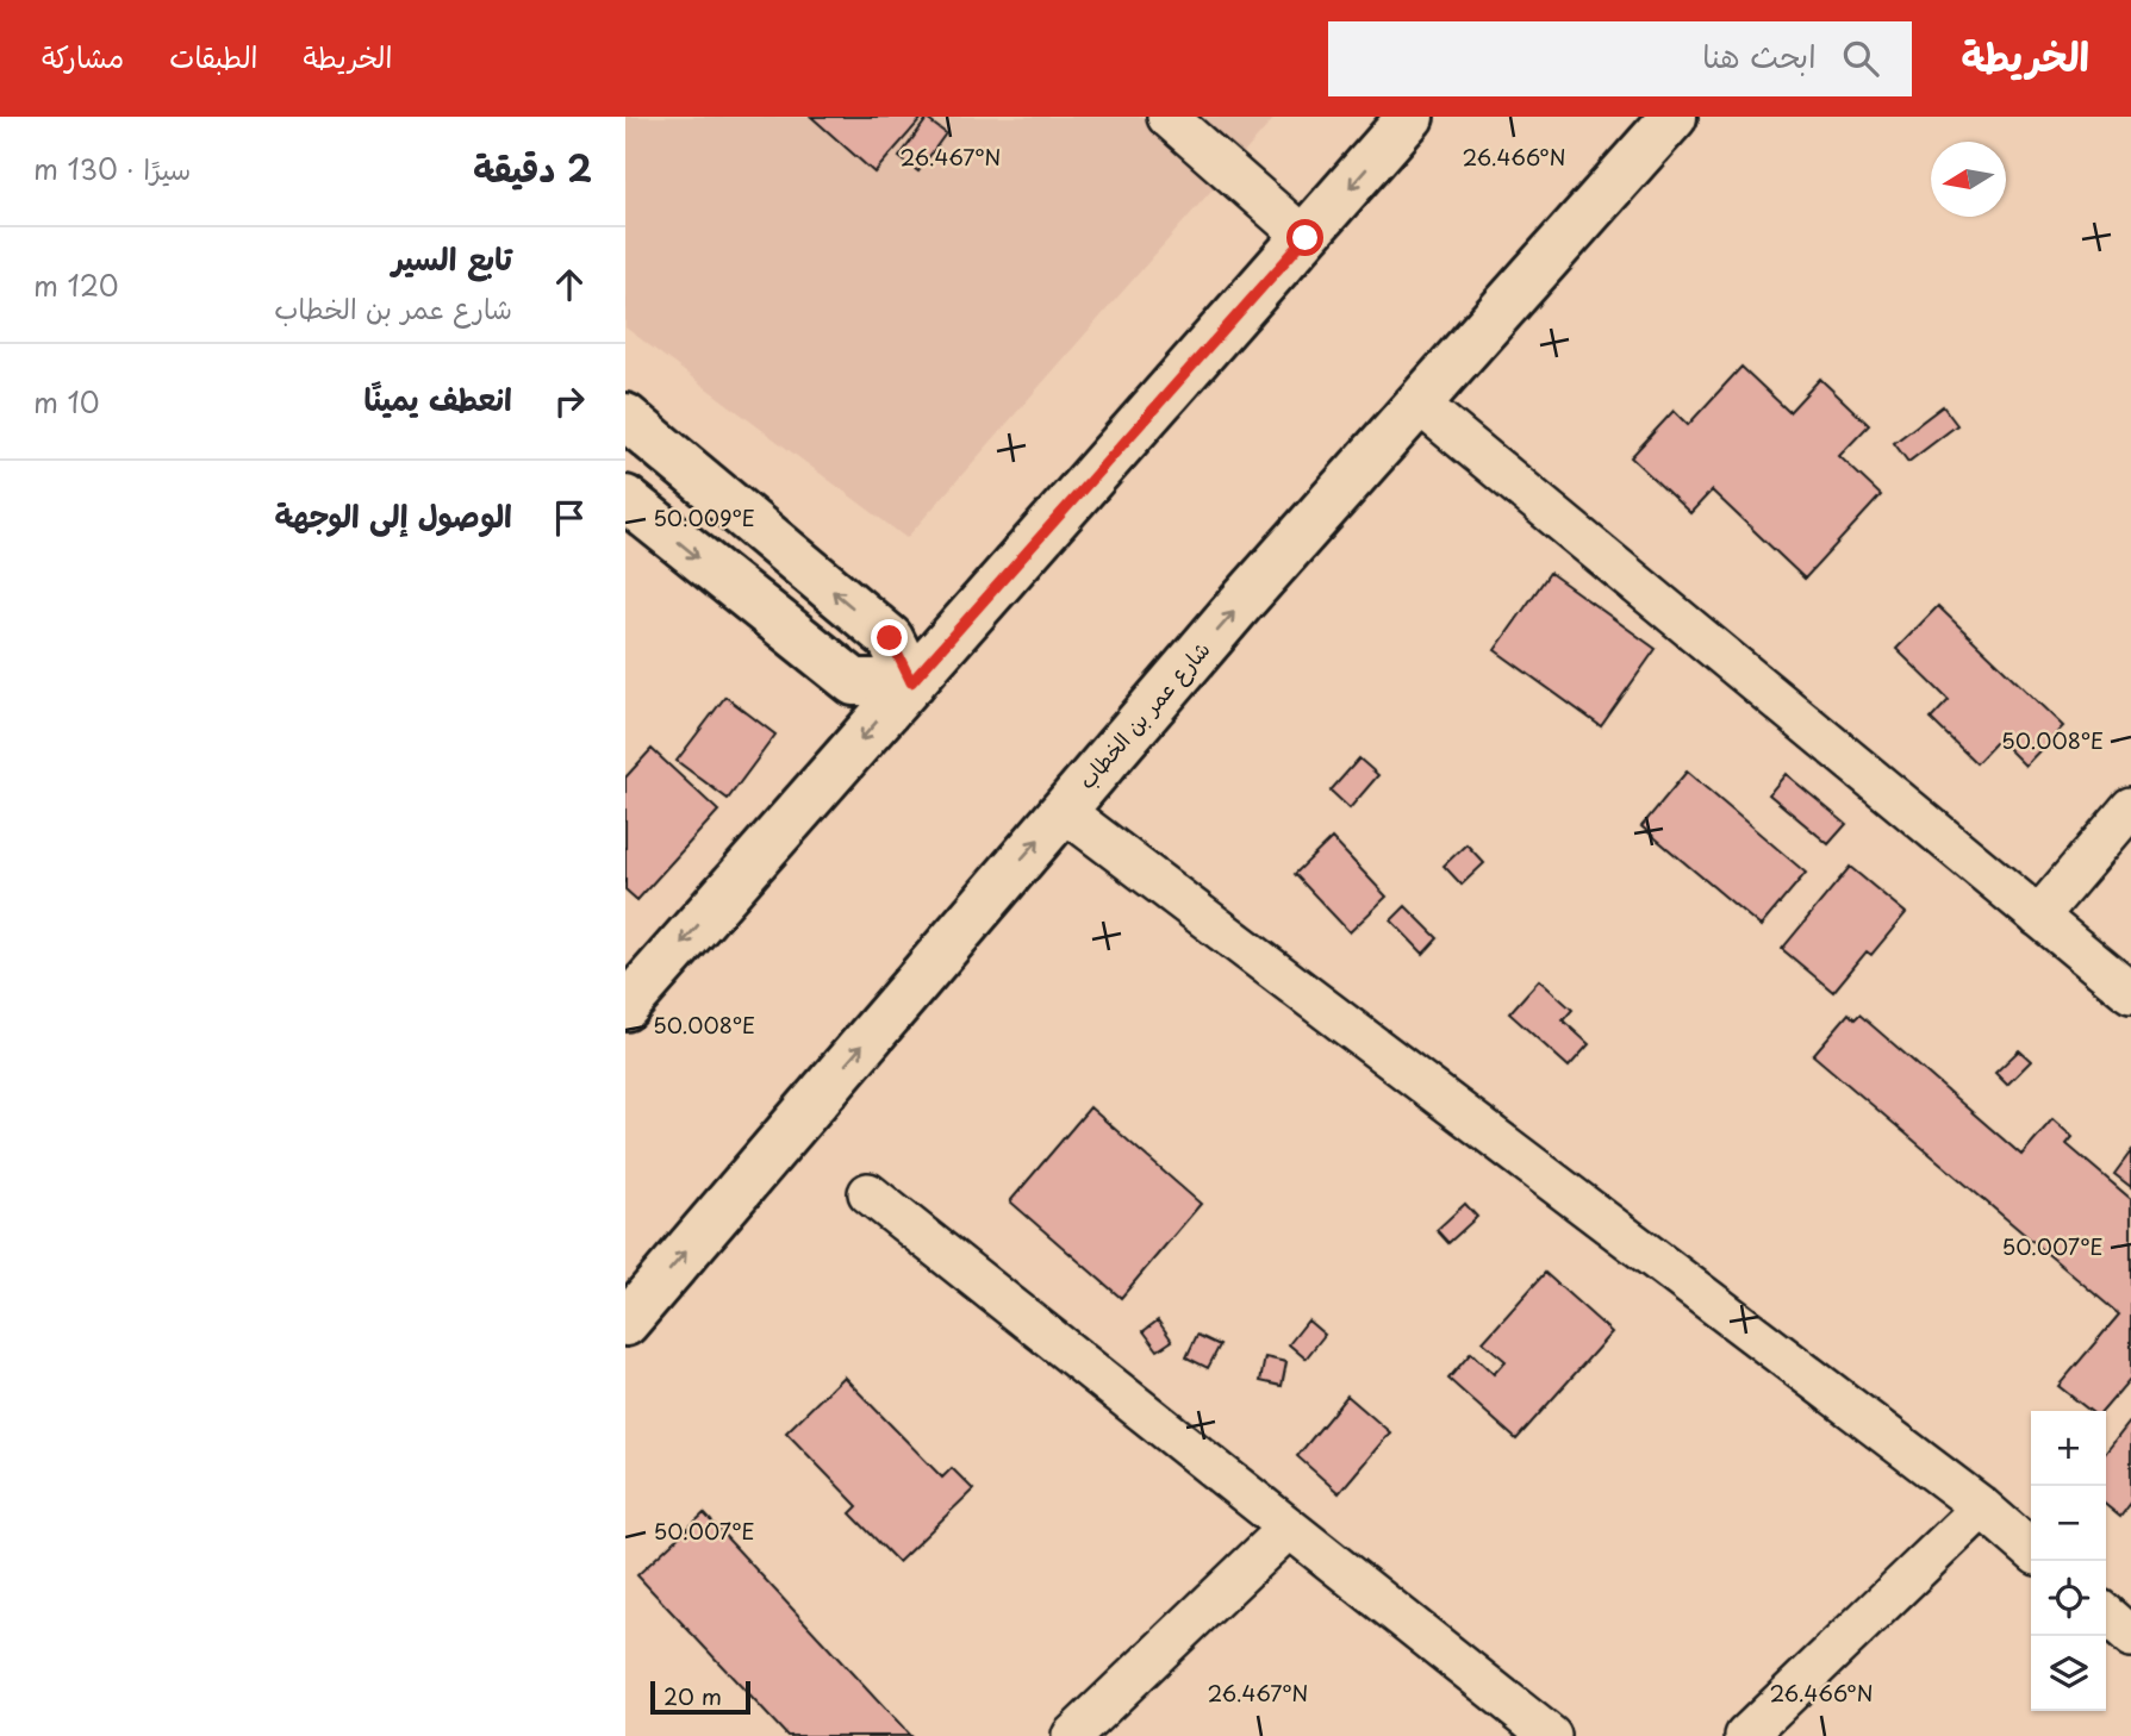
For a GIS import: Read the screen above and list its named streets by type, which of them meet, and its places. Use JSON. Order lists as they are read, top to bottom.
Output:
{
  "streets": {
    "main road": ["شارع عمر بن الخطاب"]
  },
  "scale_bar": "20 m",
  "north": "left",
  "page": {
    "header": "الخريطة",
    "search": "ابحث هنا",
    "nav": ["الخريطة", "الطبقات", "مشاركة"],
    "heading": ["2 دقيقة", "سيرًا · 130 m"],
    "list": [
      ["تابع السير", "شارع عمر بن الخطاب", "120 m"],
      ["انعطف يمينًا", "10 m"],
      "الوصول إلى الوجهة"
    ],
    "map_buttons": ["+", "−"],
    "scale": "20 m"
  },
  "coordinates": [
    "26.467°N",
    "26.466°N",
    "50.009°E",
    "50.008°E",
    "50.007°E"
  ]
}
